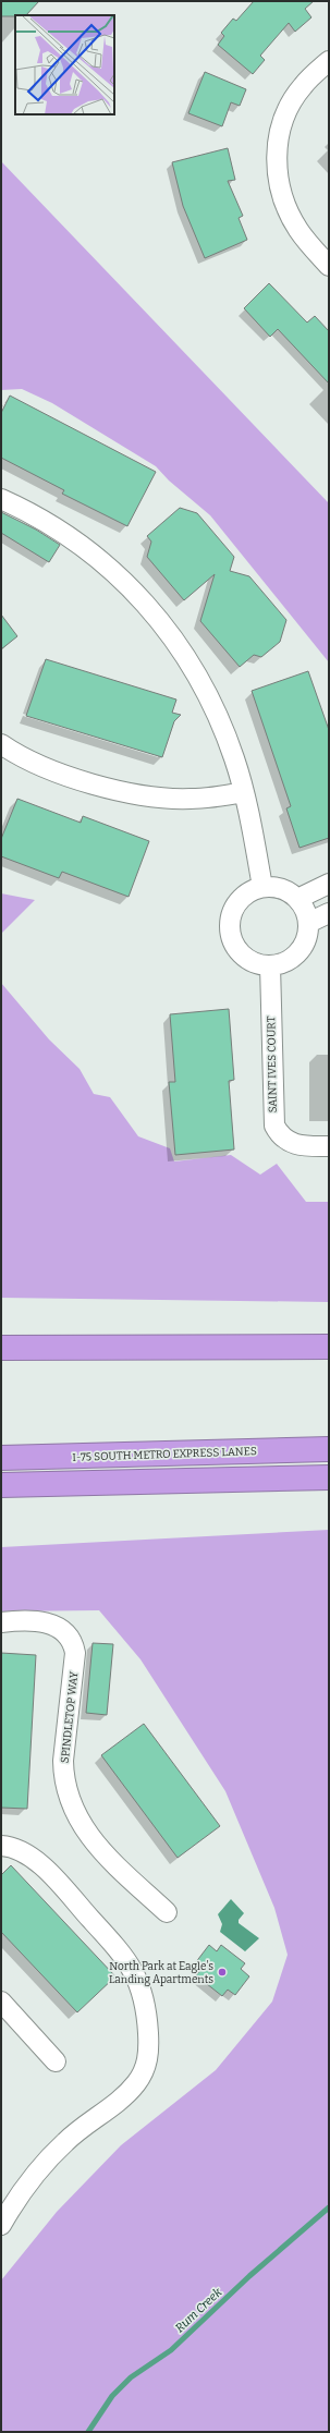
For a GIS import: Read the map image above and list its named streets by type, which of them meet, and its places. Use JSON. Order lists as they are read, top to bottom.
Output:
{
  "streets": {
    "highway": ["I-75 SOUTH METRO EXPRESS LANES"],
    "street": ["SAINT IVES COURT", "SPINDLETOP WAY"]
  },
  "water": ["Rum Creek"],
  "places": ["North Park at Eagle's Landing Apartments"]
}
